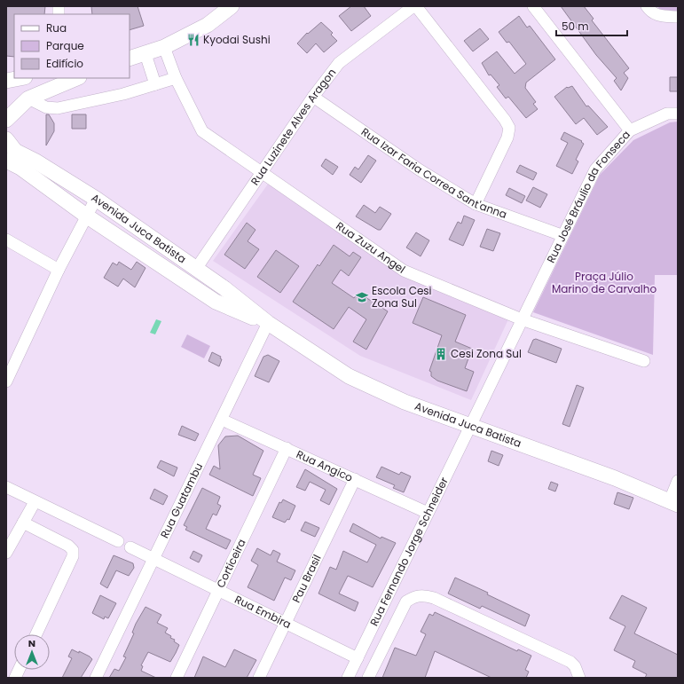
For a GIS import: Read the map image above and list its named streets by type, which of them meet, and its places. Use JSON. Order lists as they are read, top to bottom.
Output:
{
  "streets": {
    "main road": ["Avenida Juca Batista"],
    "street": [
      "Rua Luzinete Alves Aragon",
      "Rua Izar Faria Correa Sant'anna",
      "Rua José Bráulio da Fonseca",
      "Rua Zuzu Angel",
      "Rua Angico",
      "Rua Guatambu",
      "Rua Fernando Jorge Schneider",
      "Corticeira",
      "Pau Brasil",
      "Rua Embira"
    ]
  },
  "crossings": [
    ["Rua Luzinete Alves Aragon", "Rua Izar Faria Correa Sant'anna"],
    ["Rua Luzinete Alves Aragon", "Avenida Juca Batista"],
    ["Rua Luzinete Alves Aragon", "Rua Zuzu Angel"],
    ["Rua Izar Faria Correa Sant'anna", "Rua José Bráulio da Fonseca"],
    ["Rua José Bráulio da Fonseca", "Avenida Juca Batista"],
    ["Rua José Bráulio da Fonseca", "Rua Zuzu Angel"],
    ["Rua José Bráulio da Fonseca", "Rua Fernando Jorge Schneider"],
    ["Avenida Juca Batista", "Rua Guatambu"],
    ["Avenida Juca Batista", "Rua Fernando Jorge Schneider"],
    ["Rua Angico", "Rua Guatambu"],
    ["Rua Angico", "Rua Fernando Jorge Schneider"],
    ["Rua Angico", "Corticeira"],
    ["Rua Angico", "Pau Brasil"],
    ["Rua Guatambu", "Rua Embira"],
    ["Rua Fernando Jorge Schneider", "Rua Embira"],
    ["Corticeira", "Rua Embira"],
    ["Pau Brasil", "Rua Embira"]
  ],
  "parks": ["Praça Júlio Marino de Carvalho"],
  "places": {
    "restaurant": ["Kyodai Sushi"],
    "school or university": ["Escola Cesi Zona Sul"],
    "building": ["Cesi Zona Sul"]
  },
  "legend": ["Rua", "Parque", "Edifício"],
  "scale_bar": "50 m",
  "north": "top"
}
